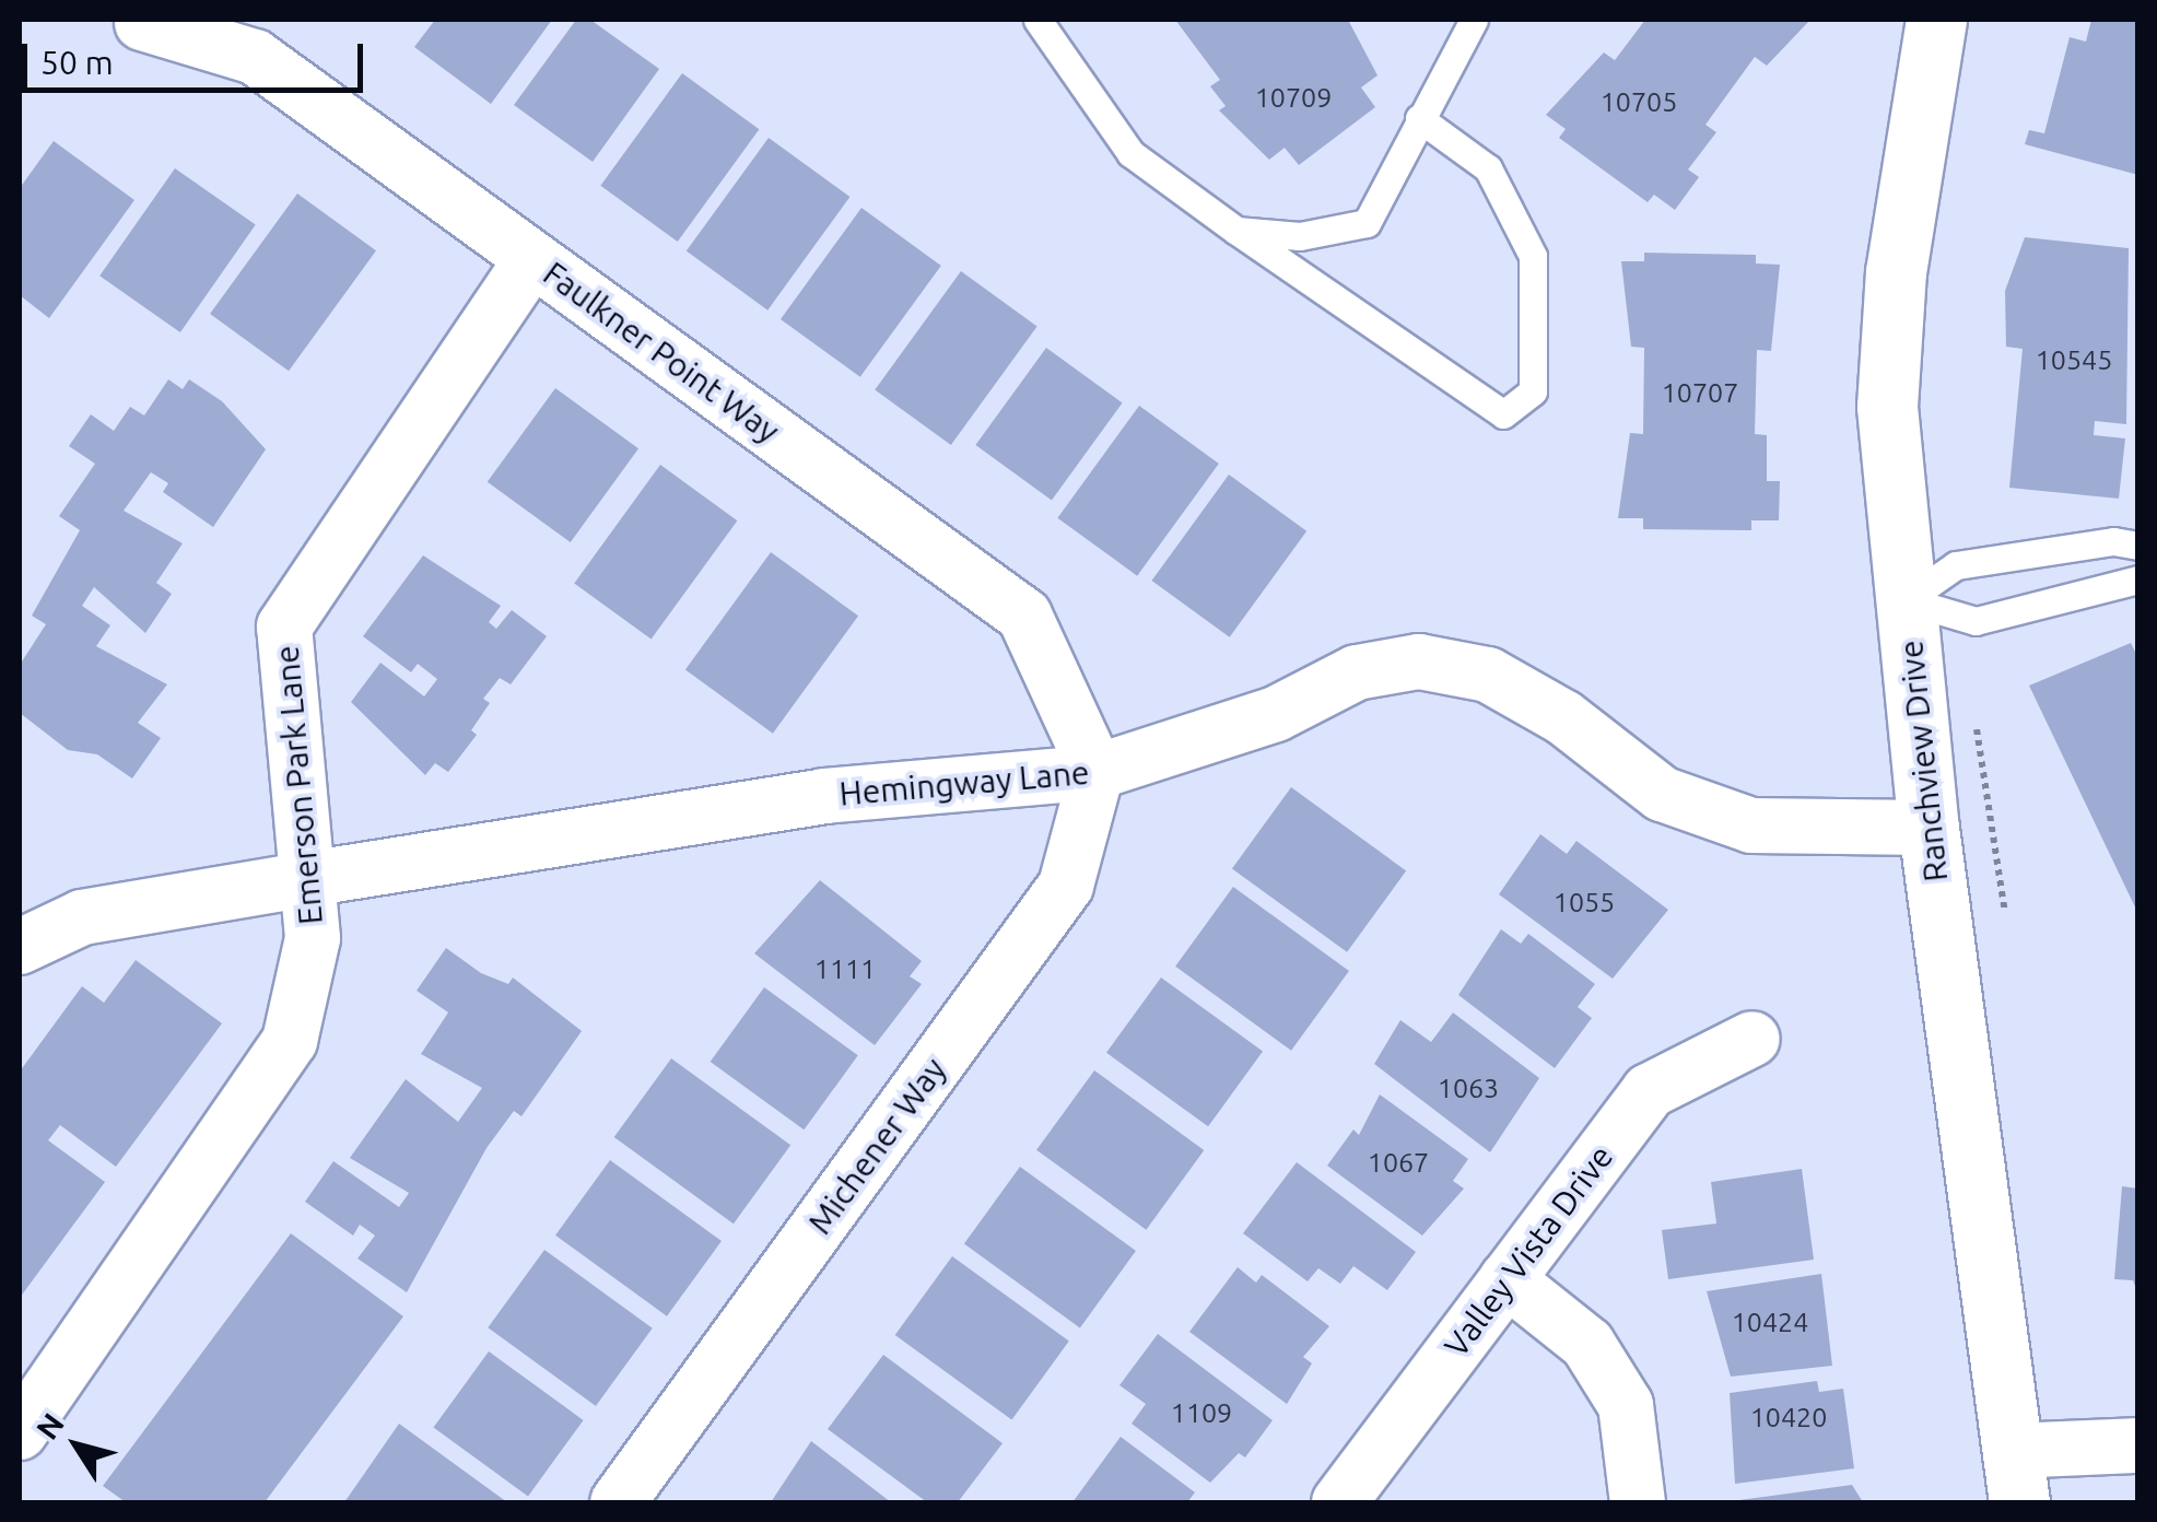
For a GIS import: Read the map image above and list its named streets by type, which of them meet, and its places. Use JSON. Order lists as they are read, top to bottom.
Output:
{
  "streets": {
    "street": [
      "Faulkner Point Way",
      "Ranchview Drive",
      "Hemingway Lane",
      "Emerson Park Lane",
      "Michener Way",
      "Valley Vista Drive"
    ]
  },
  "crossings": [
    ["Faulkner Point Way", "Hemingway Lane"],
    ["Faulkner Point Way", "Emerson Park Lane"],
    ["Faulkner Point Way", "Michener Way"],
    ["Ranchview Drive", "Hemingway Lane"],
    ["Hemingway Lane", "Emerson Park Lane"],
    ["Hemingway Lane", "Michener Way"]
  ],
  "house_numbers": [
    "10709",
    "10705",
    "10545",
    "10707",
    "1055",
    "1111",
    "1063",
    "1067",
    "10424",
    "1109",
    "10420"
  ],
  "scale_bar": "50 m",
  "north": "top left"
}
